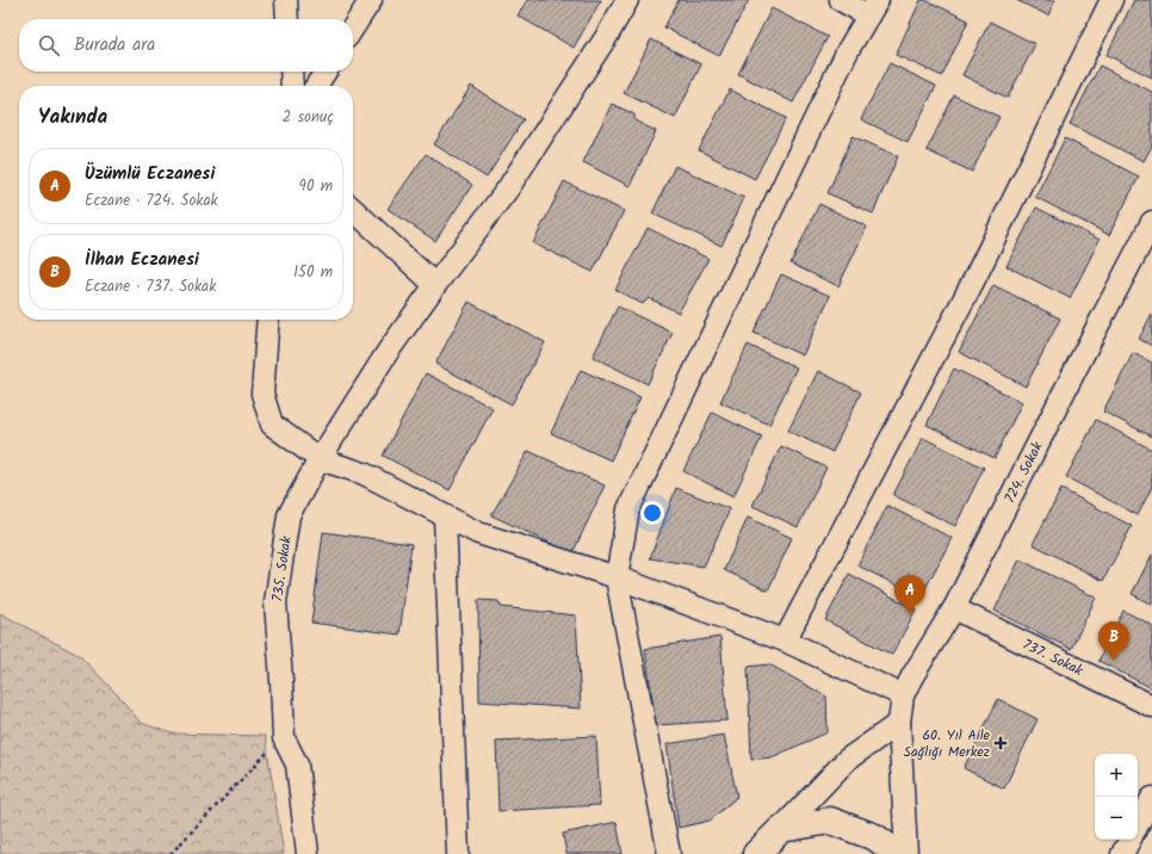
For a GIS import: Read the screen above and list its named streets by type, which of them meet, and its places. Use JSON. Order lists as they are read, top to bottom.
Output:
{
  "streets": {
    "street": ["724. Sokak", "735. Sokak", "737. Sokak"]
  },
  "crossings": [
    ["724. Sokak", "737. Sokak"]
  ],
  "places": {
    "health": ["60. Yıl Aile Sağlığı Merkez"]
  },
  "page": {
    "search": "Burada ara",
    "heading": ["Yakında", "2 sonuç"],
    "list": [
      {
        "mark": "A",
        "name": "Üzümlü Eczanesi",
        "note": "Eczane · 724. Sokak",
        "value": "90 m"
      },
      {
        "mark": "B",
        "name": "İlhan Eczanesi",
        "note": "Eczane · 737. Sokak",
        "value": "150 m"
      }
    ],
    "pins": ["A", "B"],
    "map_buttons": ["+", "−"]
  }
}
